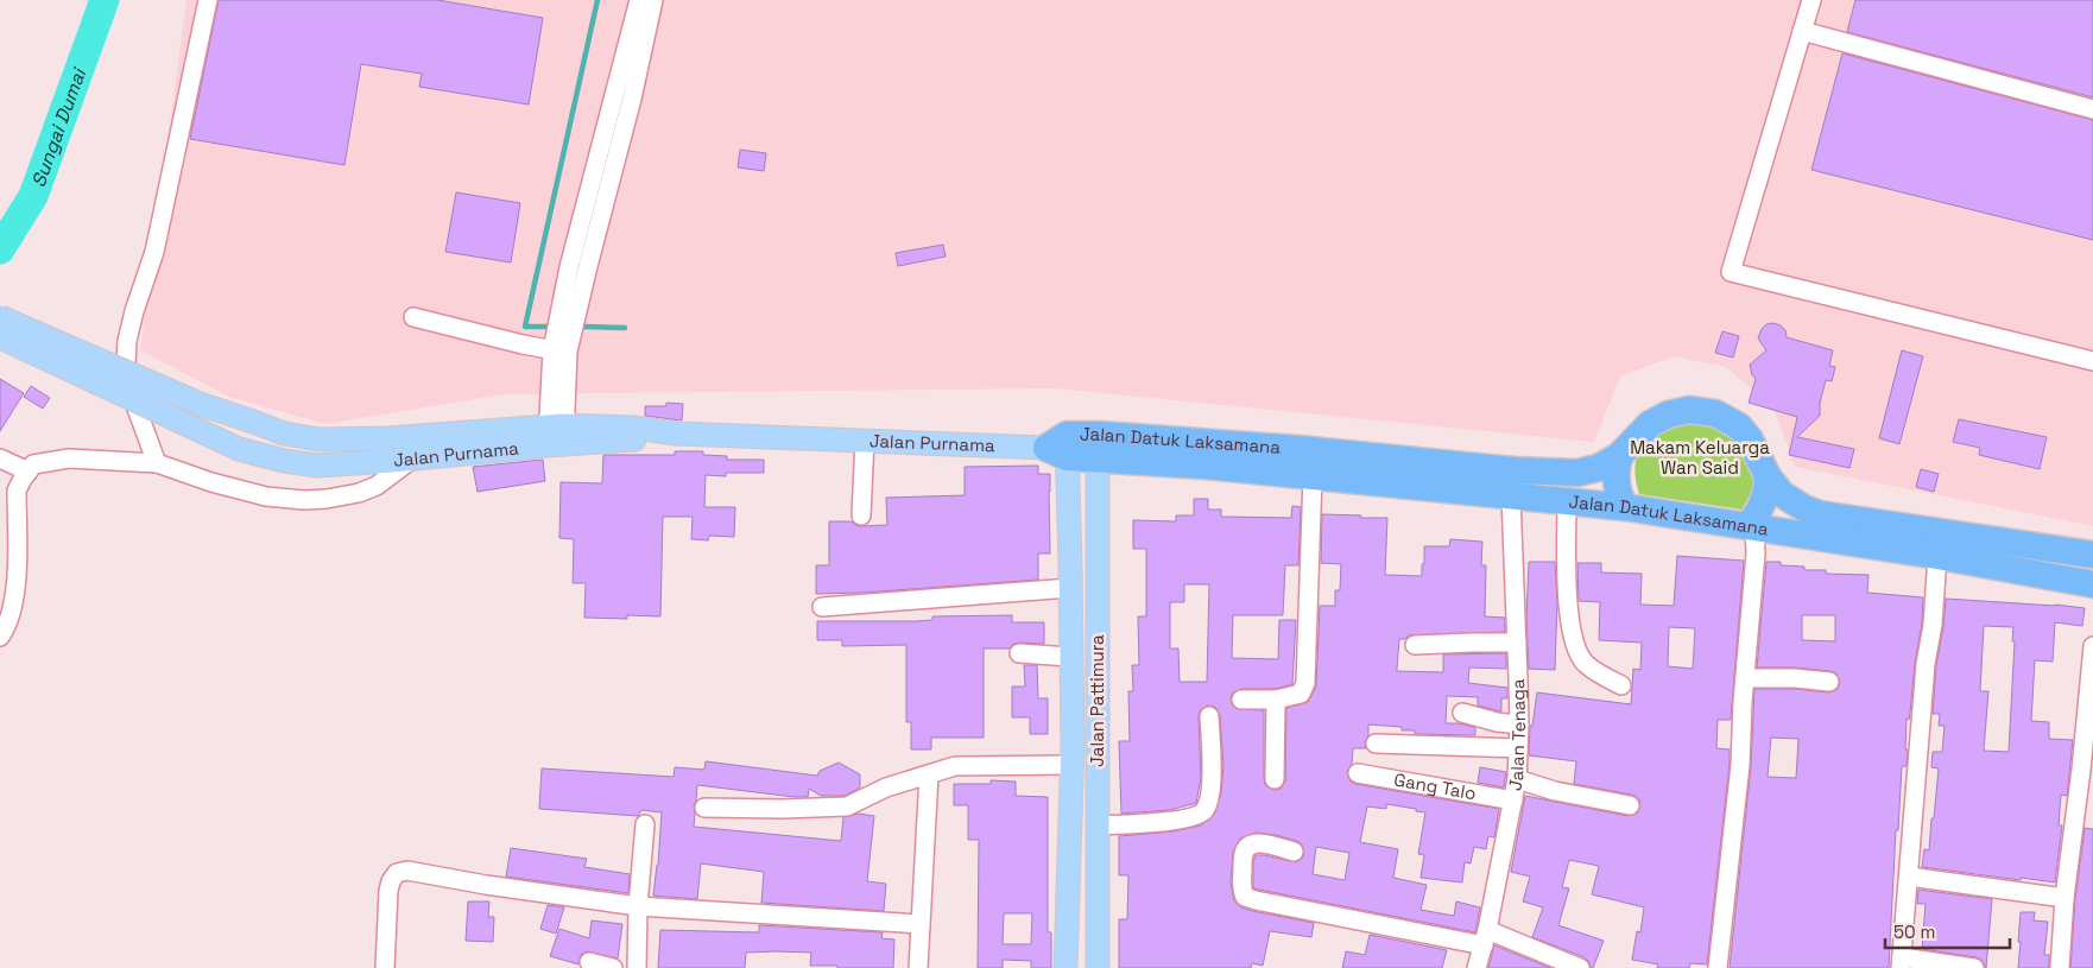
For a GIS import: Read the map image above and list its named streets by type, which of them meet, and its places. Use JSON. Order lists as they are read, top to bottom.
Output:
{
  "streets": {
    "highway": ["Jalan Datuk Laksamana"],
    "main road": ["Jalan Purnama", "Jalan Pattimura"],
    "street": ["Jalan Tenaga", "Gang Talo"]
  },
  "crossings": [
    ["Jalan Purnama", "Jalan Datuk Laksamana"],
    ["Jalan Purnama", "Jalan Pattimura"],
    ["Jalan Datuk Laksamana", "Jalan Pattimura"],
    ["Jalan Datuk Laksamana", "Jalan Tenaga"],
    ["Jalan Tenaga", "Gang Talo"]
  ],
  "water": ["Sungai Dumai"],
  "parks": ["Makam Keluarga Wan Said"],
  "scale_bar": "50 m"
}
